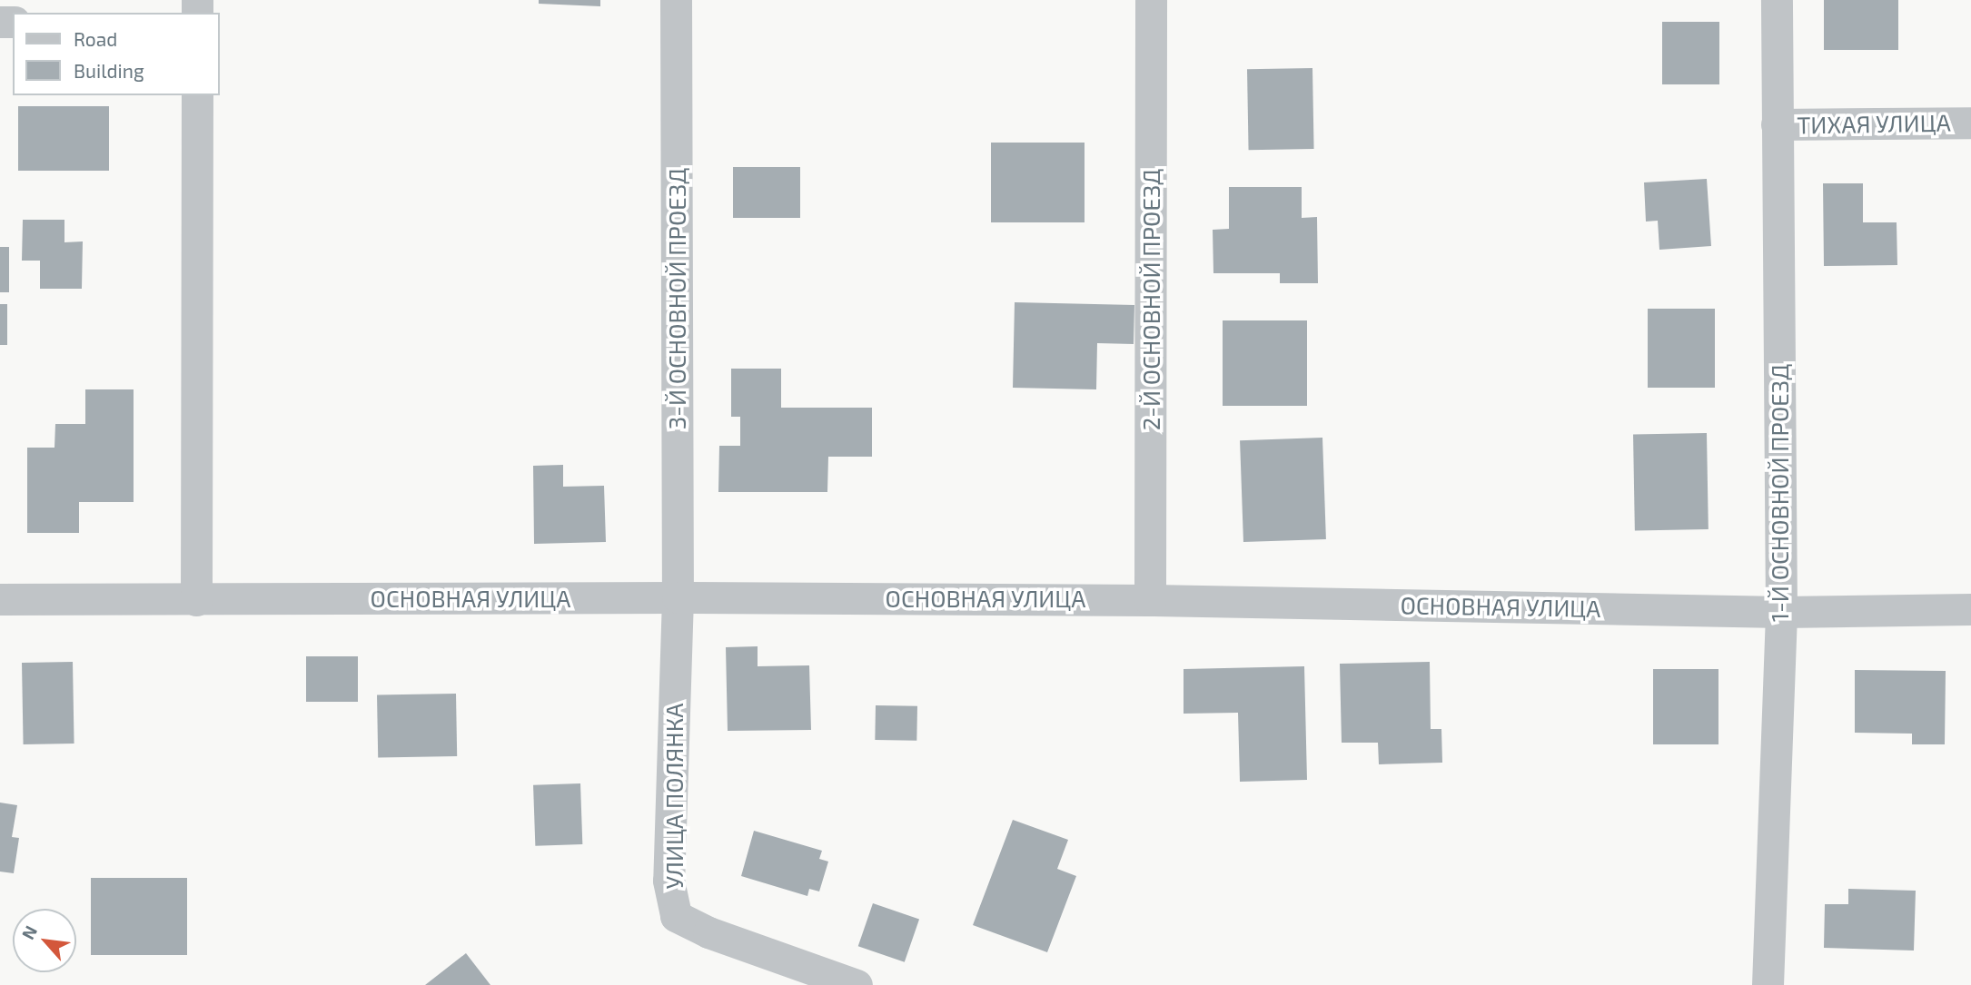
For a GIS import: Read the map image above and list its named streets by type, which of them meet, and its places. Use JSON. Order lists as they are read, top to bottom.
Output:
{
  "streets": {
    "street": [
      "ТИХАЯ УЛИЦА",
      "3-Й ОСНОВНОЙ ПРОЕЗД",
      "2-Й ОСНОВНОЙ ПРОЕЗД",
      "1-Й ОСНОВНОЙ ПРОЕЗД",
      "ОСНОВНАЯ УЛИЦА",
      "УЛИЦА ПОЛЯНКА"
    ]
  },
  "crossings": [
    ["ТИХАЯ УЛИЦА", "1-Й ОСНОВНОЙ ПРОЕЗД"],
    ["3-Й ОСНОВНОЙ ПРОЕЗД", "ОСНОВНАЯ УЛИЦА"],
    ["3-Й ОСНОВНОЙ ПРОЕЗД", "УЛИЦА ПОЛЯНКА"],
    ["2-Й ОСНОВНОЙ ПРОЕЗД", "ОСНОВНАЯ УЛИЦА"],
    ["1-Й ОСНОВНОЙ ПРОЕЗД", "ОСНОВНАЯ УЛИЦА"],
    ["ОСНОВНАЯ УЛИЦА", "УЛИЦА ПОЛЯНКА"]
  ],
  "legend": ["Road", "Building"],
  "north": "top left"
}
